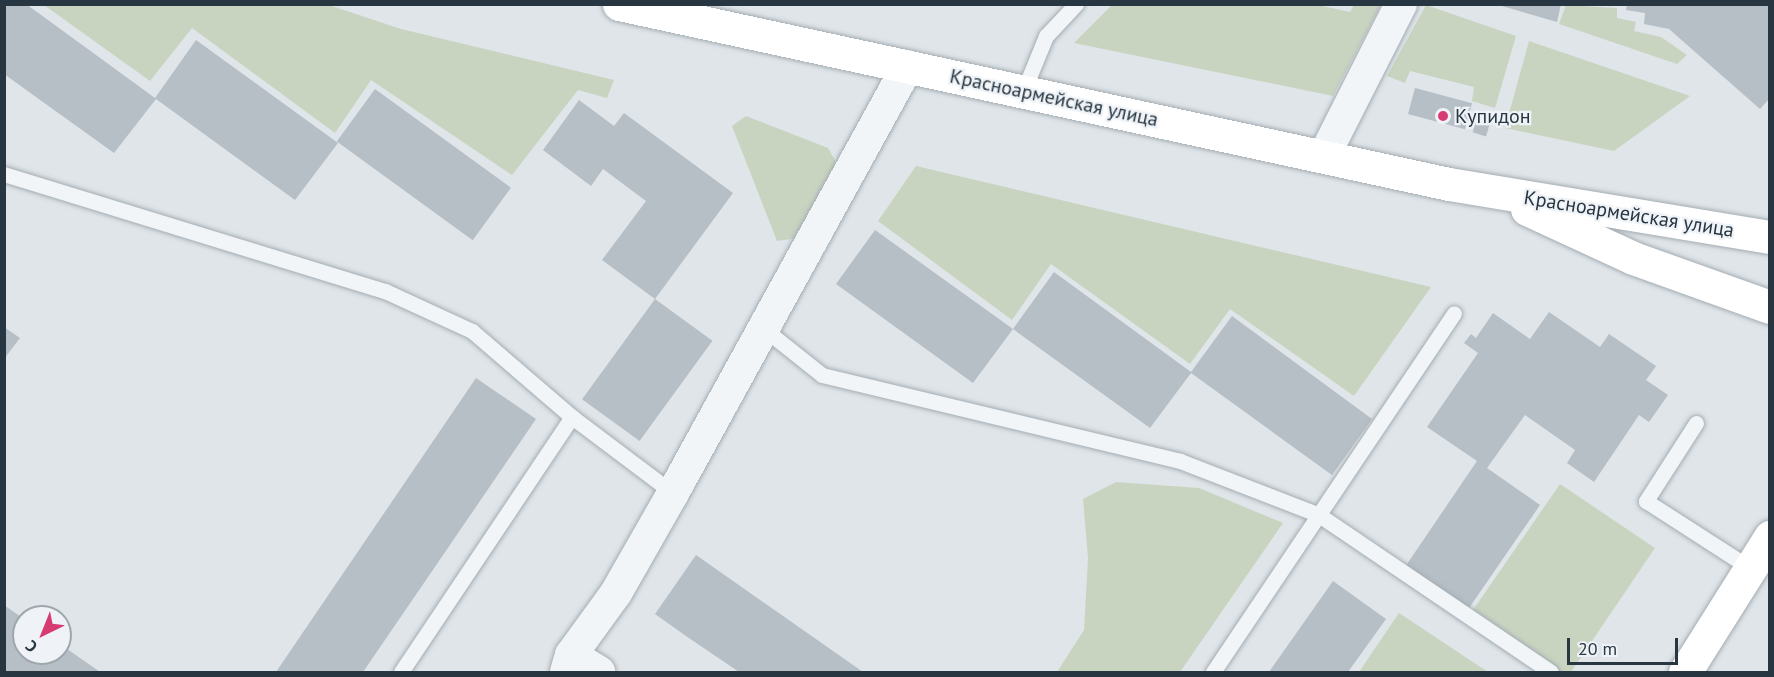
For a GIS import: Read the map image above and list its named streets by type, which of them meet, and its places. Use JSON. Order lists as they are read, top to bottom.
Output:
{
  "streets": {
    "main road": ["Красноармейская улица"]
  },
  "places": ["Купидон"],
  "scale_bar": "20 m",
  "north": "bottom left"
}
